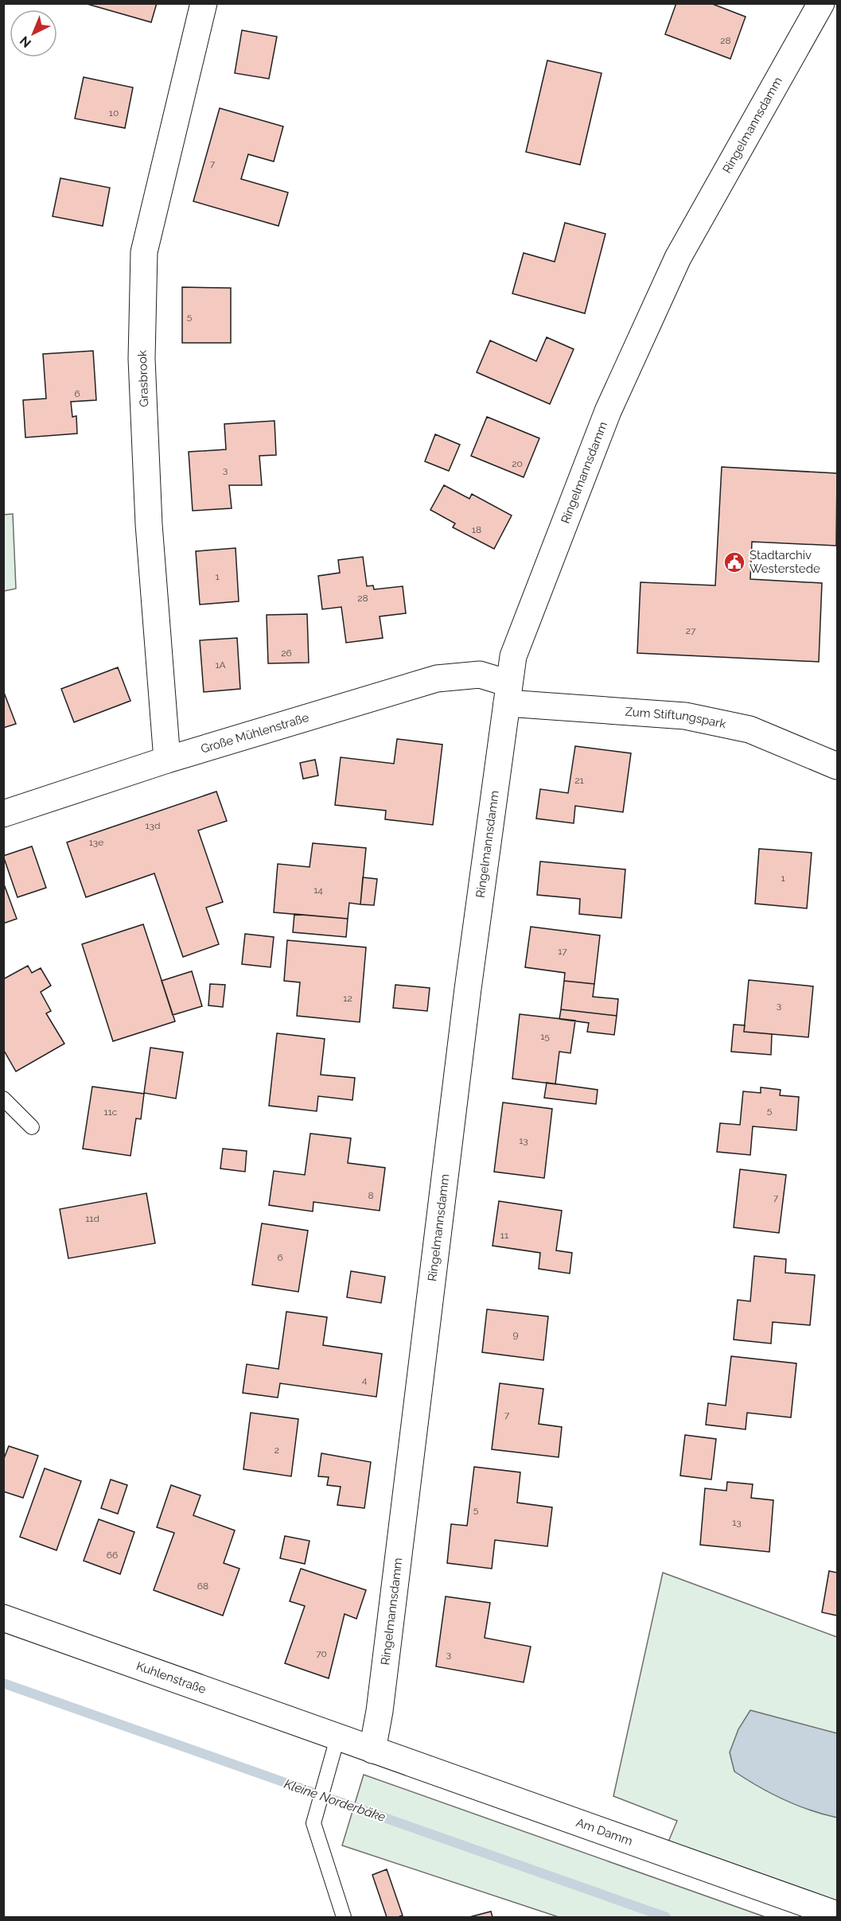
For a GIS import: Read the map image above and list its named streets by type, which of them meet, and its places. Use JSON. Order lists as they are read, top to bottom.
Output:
{
  "streets": {
    "street": [
      "Ringelmannsdamm",
      "Grasbrook",
      "Zum Stiftungspark",
      "Große Mühlenstraße",
      "Kuhlenstraße",
      "Am Damm"
    ]
  },
  "crossings": [
    ["Ringelmannsdamm", "Zum Stiftungspark"],
    ["Ringelmannsdamm", "Große Mühlenstraße"],
    ["Ringelmannsdamm", "Kuhlenstraße"],
    ["Ringelmannsdamm", "Am Damm"],
    ["Grasbrook", "Große Mühlenstraße"],
    ["Zum Stiftungspark", "Große Mühlenstraße"],
    ["Kuhlenstraße", "Am Damm"]
  ],
  "water": ["Kleine Norderbäke"],
  "places": {
    "public building": ["Stadtarchiv Westerstede"]
  },
  "house_numbers": [
    "28",
    "10",
    "7",
    "5",
    "6",
    "20",
    "3",
    "18",
    "1",
    "28",
    "27",
    "26",
    "1A",
    "21",
    "13d",
    "13e",
    "1",
    "14",
    "17",
    "12",
    "3",
    "15",
    "5",
    "11c",
    "13",
    "8",
    "7",
    "11d",
    "11",
    "6",
    "9",
    "4",
    "7",
    "2",
    "5",
    "13",
    "66",
    "68",
    "70",
    "3"
  ],
  "north": "bottom left"
}
